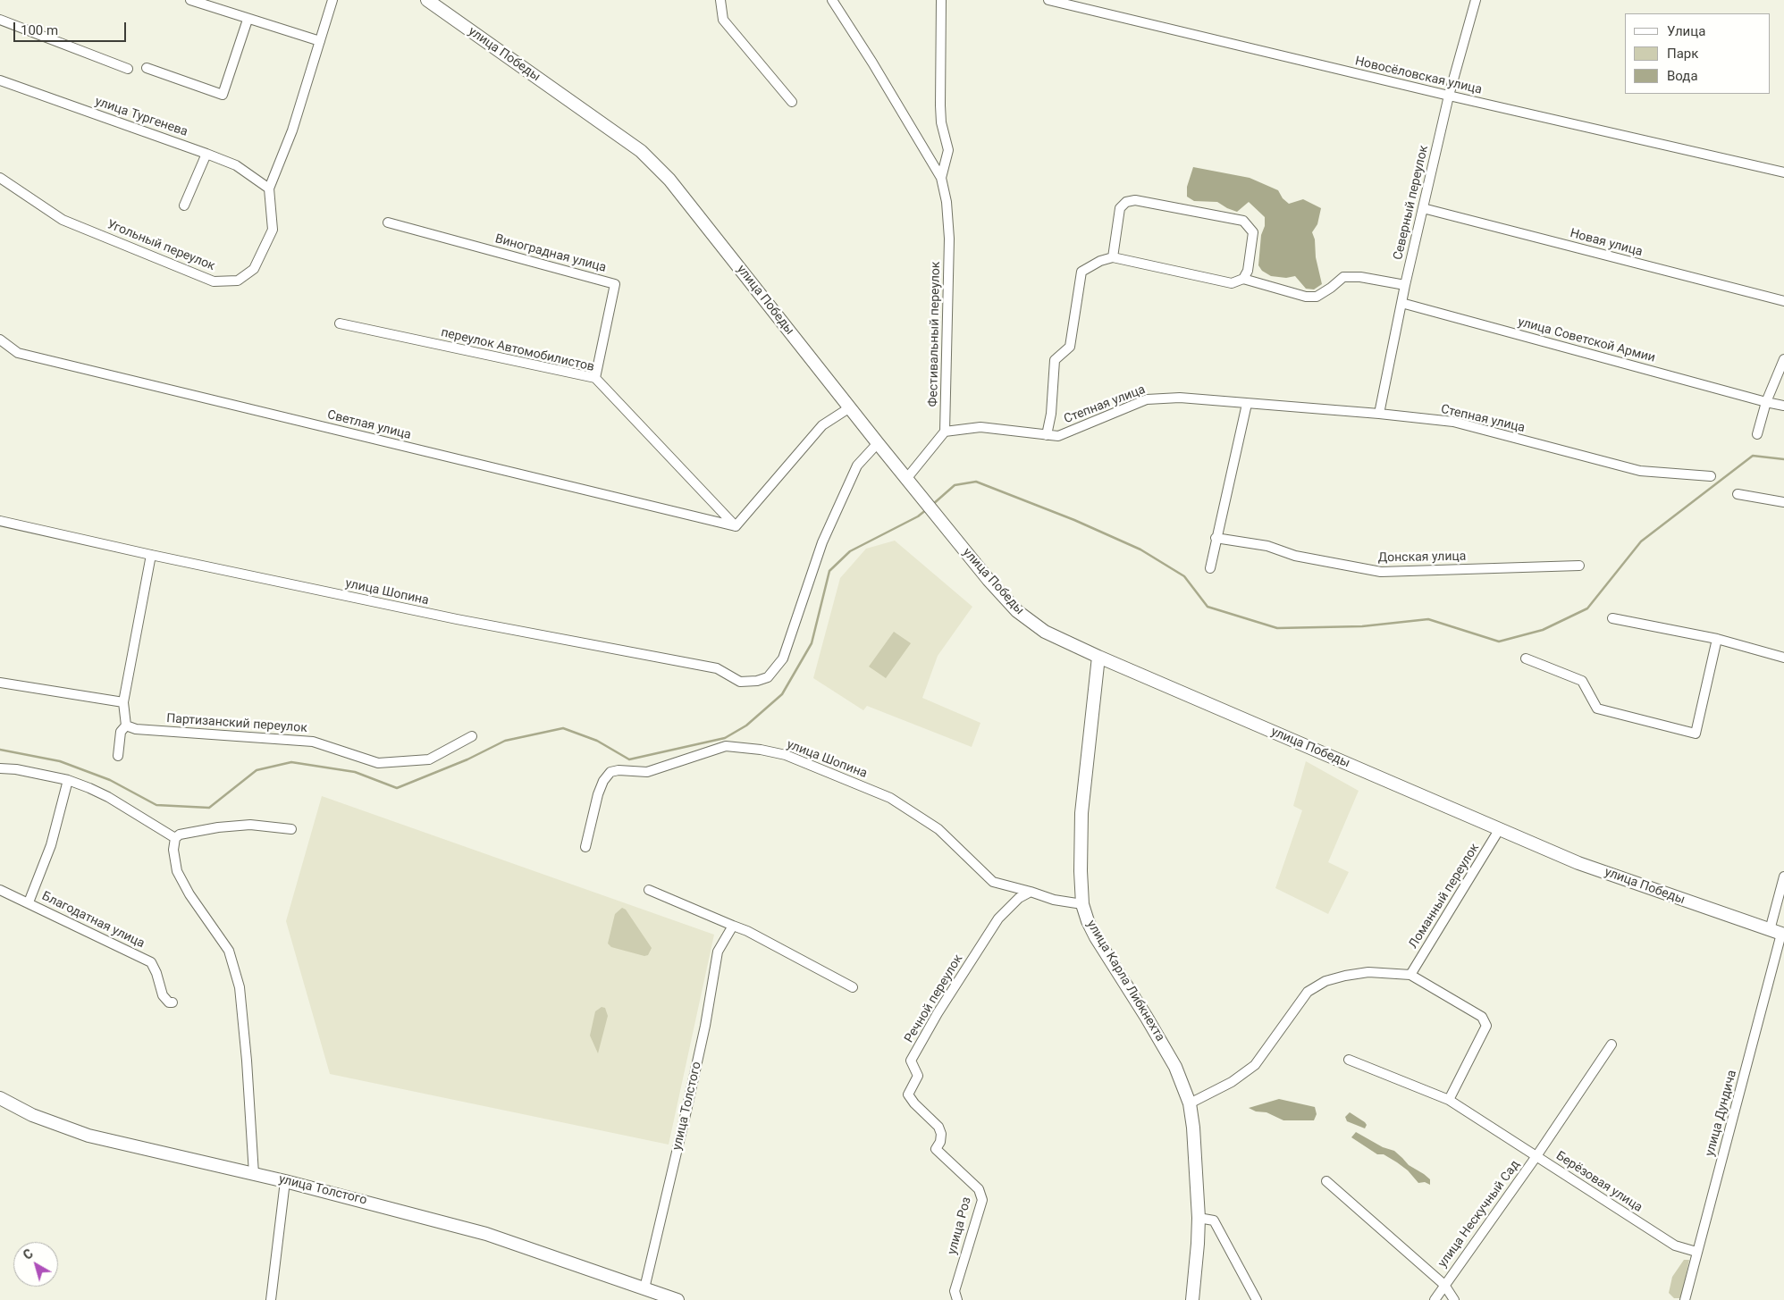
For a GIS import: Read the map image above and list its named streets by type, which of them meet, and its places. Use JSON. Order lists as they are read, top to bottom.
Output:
{
  "streets": {
    "street": [
      "улица Победы",
      "Новосёловская улица",
      "улица Тургенева",
      "Северный переулок",
      "Новая улица",
      "Угольный переулок",
      "Виноградная улица",
      "Фестивальный переулок",
      "улица Советской Армии",
      "переулок Автомобилистов",
      "Степная улица",
      "Светлая улица",
      "Донская улица",
      "улица Шопина",
      "Партизанский переулок",
      "Ломанный переулок",
      "Благодатная улица",
      "улица Карла Либкнехта",
      "Речной переулок",
      "улица Толстого",
      "улица Дундича",
      "Берёзовая улица",
      "улица Нескучный Сад",
      "улица Роз"
    ]
  },
  "crossings": [
    ["улица Победы", "улица Шопина"],
    ["улица Победы", "Ломанный переулок"],
    ["улица Победы", "улица Карла Либкнехта"],
    ["улица Победы", "улица Дундича"],
    ["Новосёловская улица", "Северный переулок"],
    ["улица Тургенева", "Угольный переулок"],
    ["Северный переулок", "Новая улица"],
    ["Северный переулок", "улица Советской Армии"],
    ["Северный переулок", "Степная улица"],
    ["Виноградная улица", "переулок Автомобилистов"],
    ["Фестивальный переулок", "Степная улица"],
    ["переулок Автомобилистов", "Светлая улица"],
    ["улица Шопина", "улица Карла Либкнехта"],
    ["улица Шопина", "Речной переулок"],
    ["Речной переулок", "улица Роз"],
    ["улица Дундича", "Берёзовая улица"],
    ["Берёзовая улица", "улица Нескучный Сад"]
  ],
  "legend": ["Улица", "Парк", "Вода"],
  "scale_bar": "100 m",
  "north": "top left"
}
